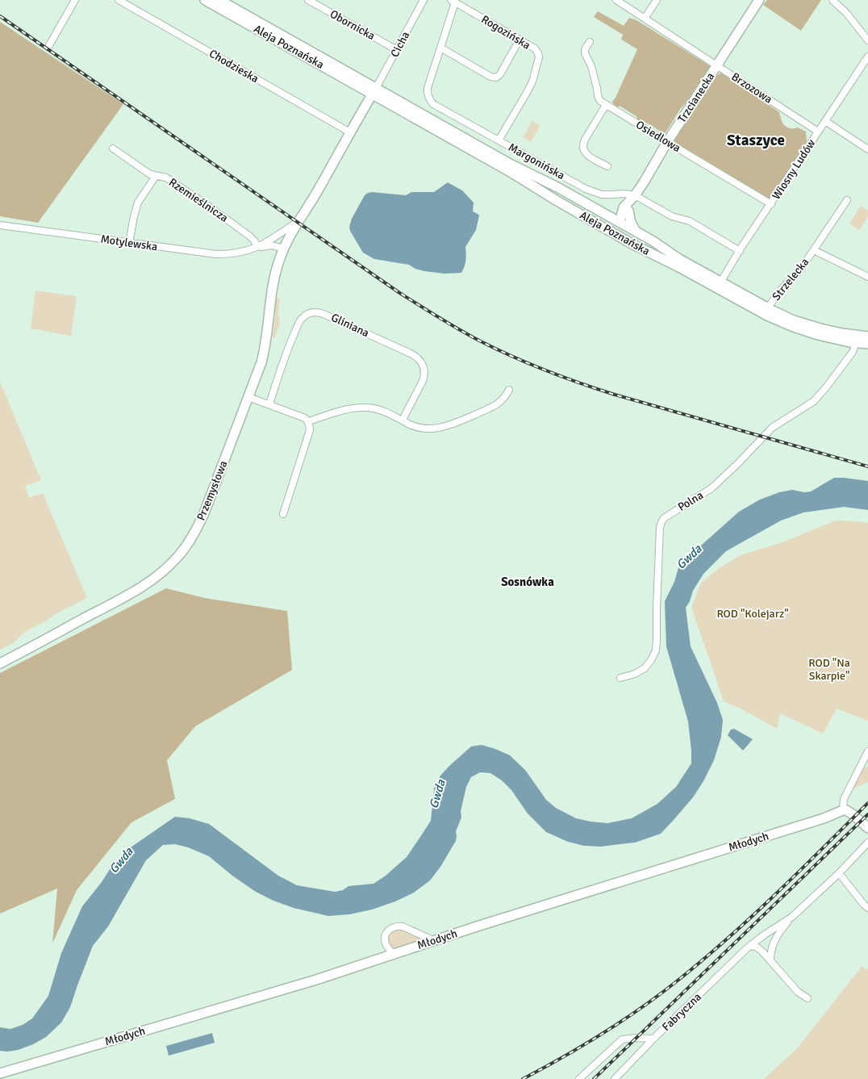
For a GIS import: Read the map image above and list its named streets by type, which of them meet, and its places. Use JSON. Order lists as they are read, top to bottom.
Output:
{
  "streets": {
    "street": [
      "Obornicka",
      "Rogozińska",
      "Cicha",
      "Aleja Poznańska",
      "Chodzieska",
      "Brzozowa",
      "Trzcianecka",
      "Osiedlowa",
      "Margonińska",
      "Wiosny Ludów",
      "Rzemieślnicza",
      "Motylewska",
      "Strzelecka",
      "Gliniana",
      "Przemysłowa",
      "Polna",
      "Młodych",
      "Fabryczna"
    ]
  },
  "crossings": [
    ["Obornicka", "Cicha"],
    ["Rogozińska", "Margonińska"],
    ["Cicha", "Aleja Poznańska"],
    ["Cicha", "Motylewska"],
    ["Aleja Poznańska", "Trzcianecka"],
    ["Aleja Poznańska", "Wiosny Ludów"],
    ["Aleja Poznańska", "Motylewska"],
    ["Aleja Poznańska", "Strzelecka"],
    ["Aleja Poznańska", "Polna"],
    ["Chodzieska", "Motylewska"],
    ["Brzozowa", "Trzcianecka"],
    ["Brzozowa", "Wiosny Ludów"],
    ["Trzcianecka", "Osiedlowa"],
    ["Trzcianecka", "Margonińska"],
    ["Osiedlowa", "Wiosny Ludów"],
    ["Margonińska", "Wiosny Ludów"],
    ["Rzemieślnicza", "Motylewska"],
    ["Motylewska", "Przemysłowa"]
  ],
  "districts": ["Staszyce", "Sosnówka"],
  "water": ["Gwda"],
  "parks": ["ROD \"Kolejarz\"", "ROD \"Na Skarpie\""]
}
